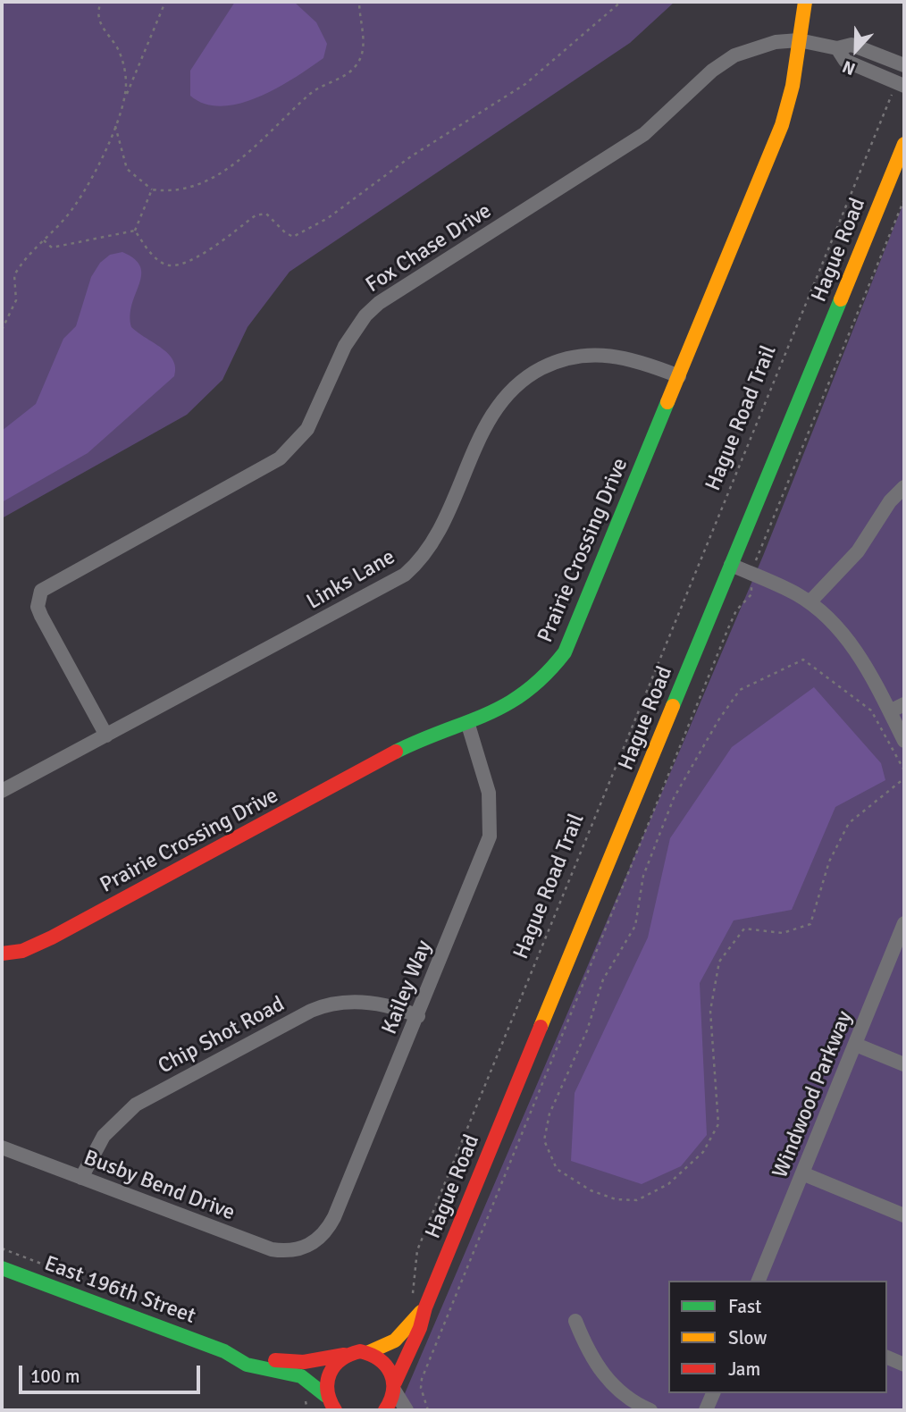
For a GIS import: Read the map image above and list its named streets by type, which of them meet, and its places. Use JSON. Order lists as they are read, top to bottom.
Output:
{
  "streets": {
    "main road": ["Hague Road", "Prairie Crossing Drive", "East 196th Street"],
    "street": [
      "Fox Chase Drive",
      "Links Lane",
      "Kailey Way",
      "Chip Shot Road",
      "Windwood Parkway",
      "Busby Bend Drive"
    ],
    "path": ["Hague Road Trail"]
  },
  "crossings": [
    ["Fox Chase Drive", "Hague Road Trail"],
    ["Fox Chase Drive", "Prairie Crossing Drive"],
    ["Fox Chase Drive", "Links Lane"],
    ["Hague Road", "East 196th Street"],
    ["Prairie Crossing Drive", "Links Lane"],
    ["Prairie Crossing Drive", "Kailey Way"],
    ["Kailey Way", "Chip Shot Road"],
    ["Kailey Way", "Busby Bend Drive"],
    ["Chip Shot Road", "Busby Bend Drive"]
  ],
  "legend": ["Fast", "Slow", "Jam"],
  "scale_bar": "100 m",
  "north": "bottom"
}
